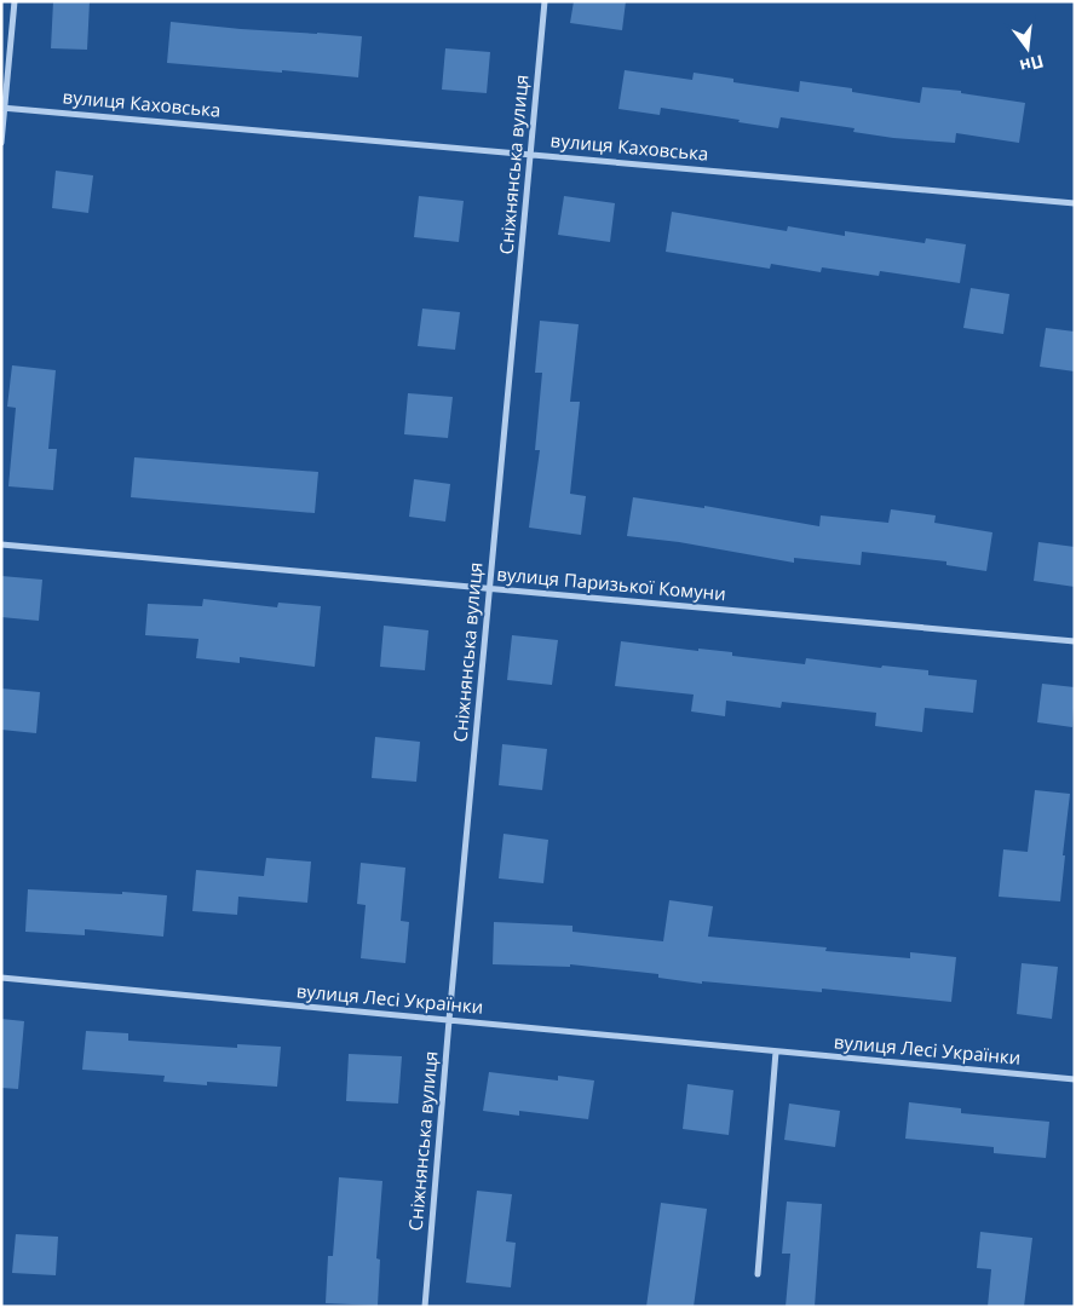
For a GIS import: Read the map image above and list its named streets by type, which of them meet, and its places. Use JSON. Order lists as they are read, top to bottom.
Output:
{
  "streets": {
    "street": [
      "вулиця Каховська",
      "Сніжнянська вулиця",
      "вулиця Паризької Комуни",
      "вулиця Лесі Українки"
    ]
  },
  "crossings": [
    ["вулиця Каховська", "Сніжнянська вулиця"],
    ["Сніжнянська вулиця", "вулиця Паризької Комуни"],
    ["Сніжнянська вулиця", "вулиця Лесі Українки"]
  ],
  "north": "bottom"
}
